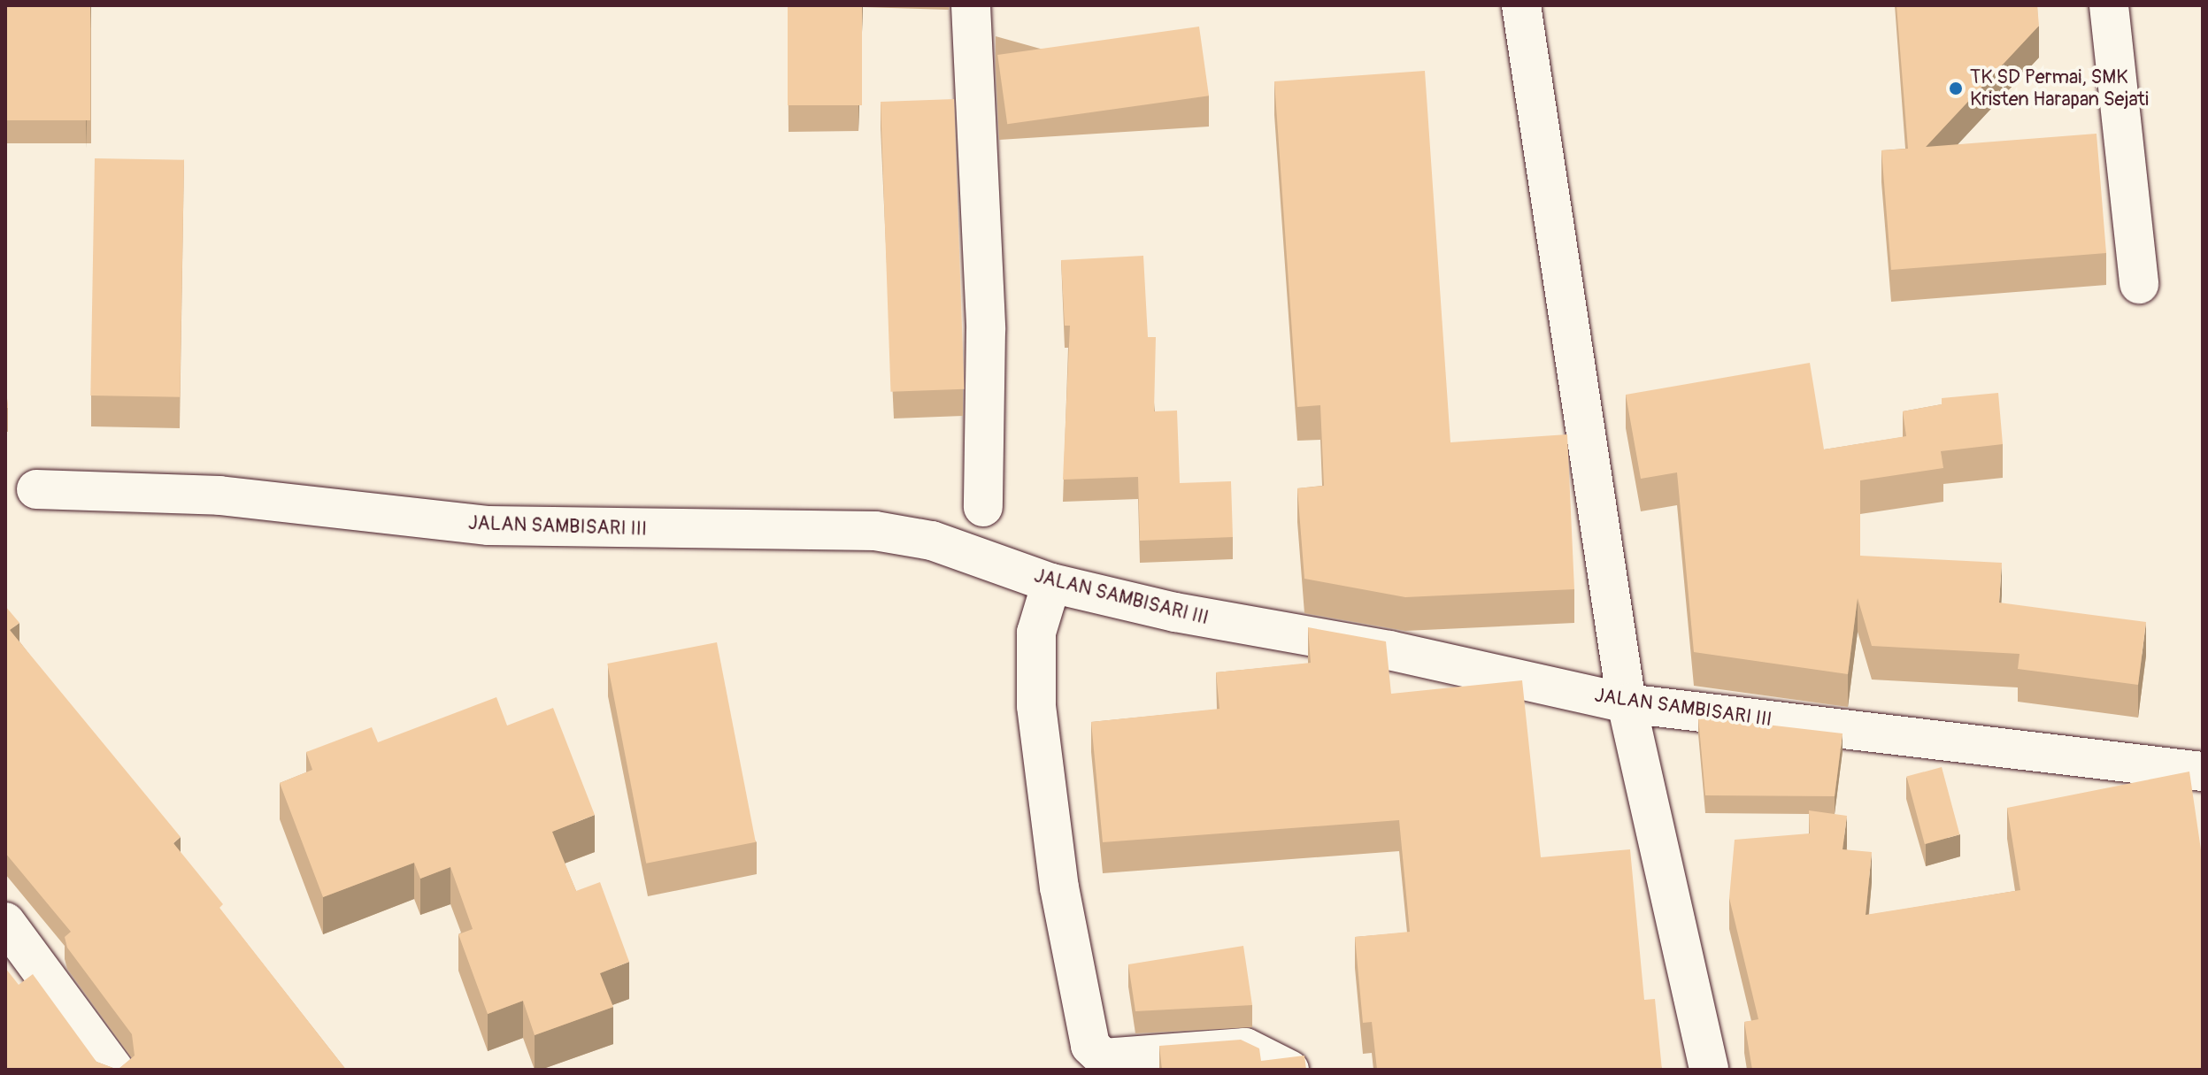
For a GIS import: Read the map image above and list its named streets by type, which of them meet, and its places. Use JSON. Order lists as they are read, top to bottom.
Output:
{
  "streets": {
    "street": ["JALAN SAMBISARI III"]
  },
  "places": ["TK SD Permai, SMK Kristen Harapan Sejati"]
}
